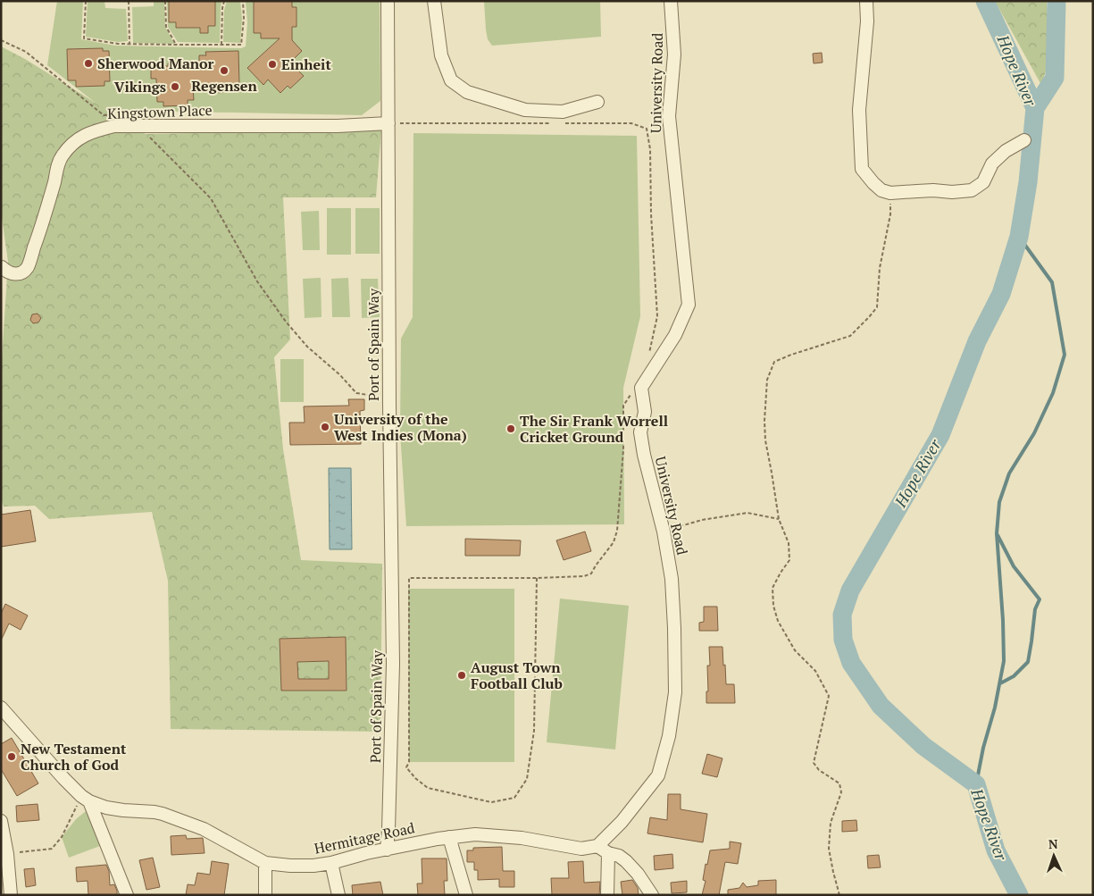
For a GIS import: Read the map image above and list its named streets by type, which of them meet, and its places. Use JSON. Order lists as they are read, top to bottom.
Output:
{
  "streets": {
    "street": [
      "University Road",
      "Kingstown Place",
      "Port of Spain Way",
      "Hermitage Road"
    ]
  },
  "crossings": [
    ["University Road", "Hermitage Road"],
    ["Kingstown Place", "Port of Spain Way"],
    ["Port of Spain Way", "Hermitage Road"]
  ],
  "water": ["Hope River"],
  "places": [
    "Sherwood Manor",
    "Einheit",
    "Regensen",
    "Vikings",
    "University of the West Indies (Mona)",
    "The Sir Frank Worrell Cricket Ground",
    "August Town Football Club",
    "New Testament Church of God"
  ],
  "north": "top"
}
